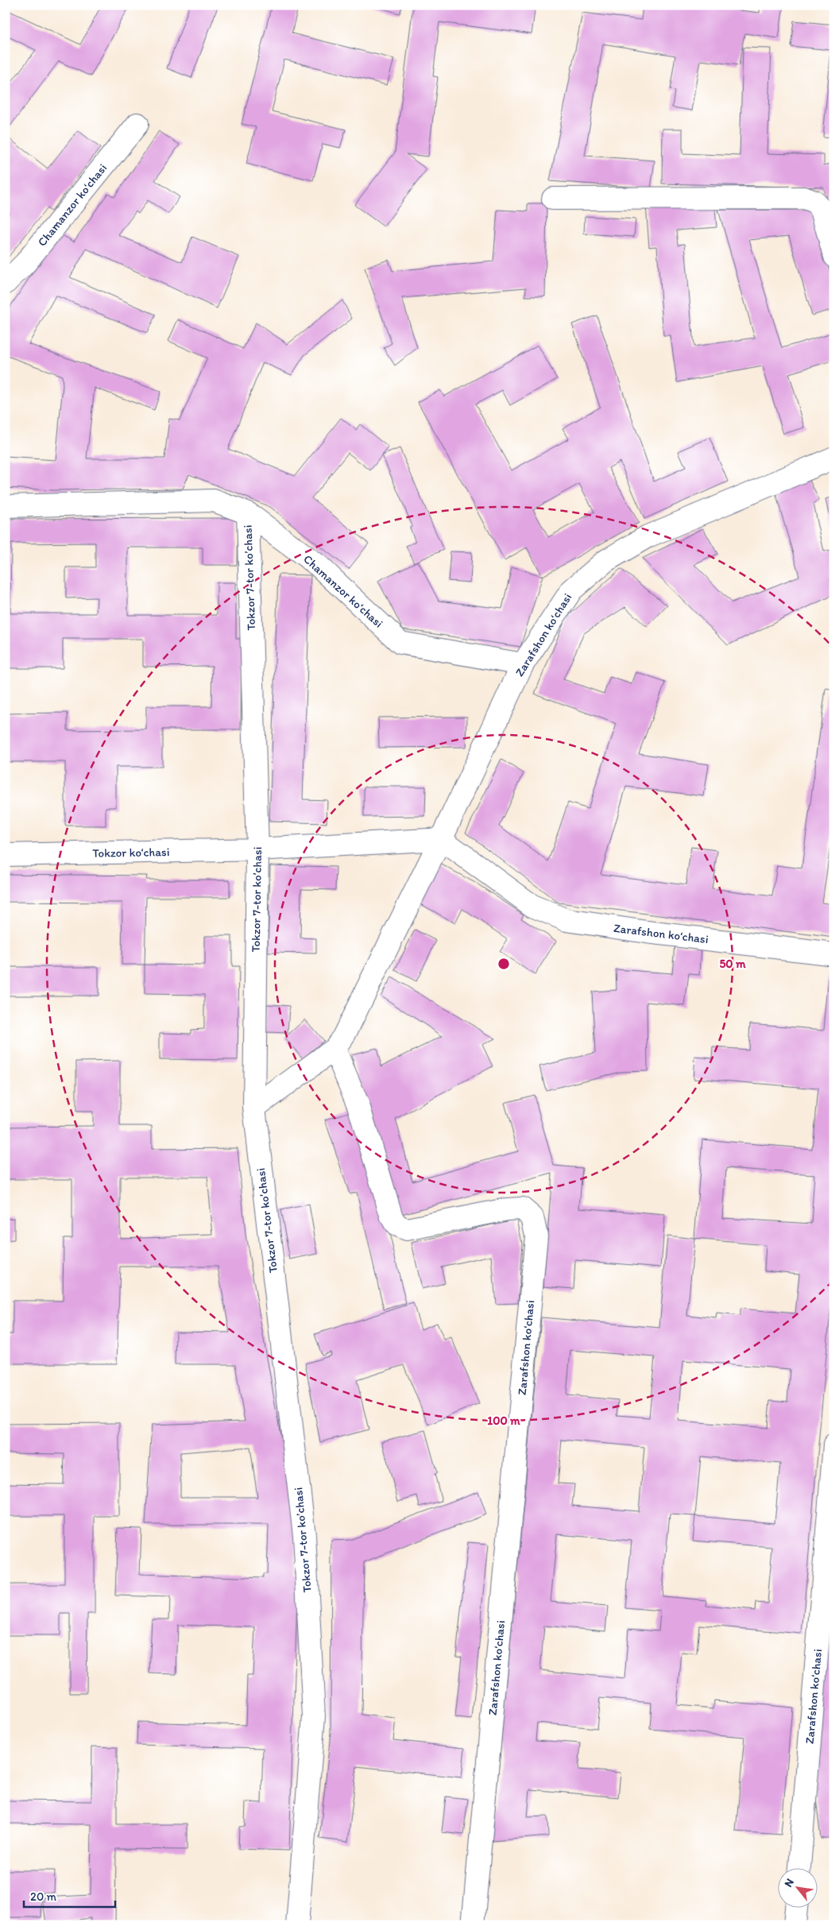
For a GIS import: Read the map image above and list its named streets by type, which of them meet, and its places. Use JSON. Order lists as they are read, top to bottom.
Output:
{
  "streets": {
    "street": [
      "Chamanzor koʻchasi",
      "Tokzor 7-tor koʼchasi",
      "Zarafshon koʻchasi",
      "Tokzor koʻchasi"
    ]
  },
  "crossings": [
    ["Chamanzor koʻchasi", "Tokzor 7-tor koʼchasi"],
    ["Chamanzor koʻchasi", "Zarafshon koʻchasi"],
    ["Tokzor 7-tor koʼchasi", "Tokzor koʻchasi"]
  ],
  "scale_bar": "20 m",
  "north": "top left",
  "rings": ["50 m", "100 m"]
}
